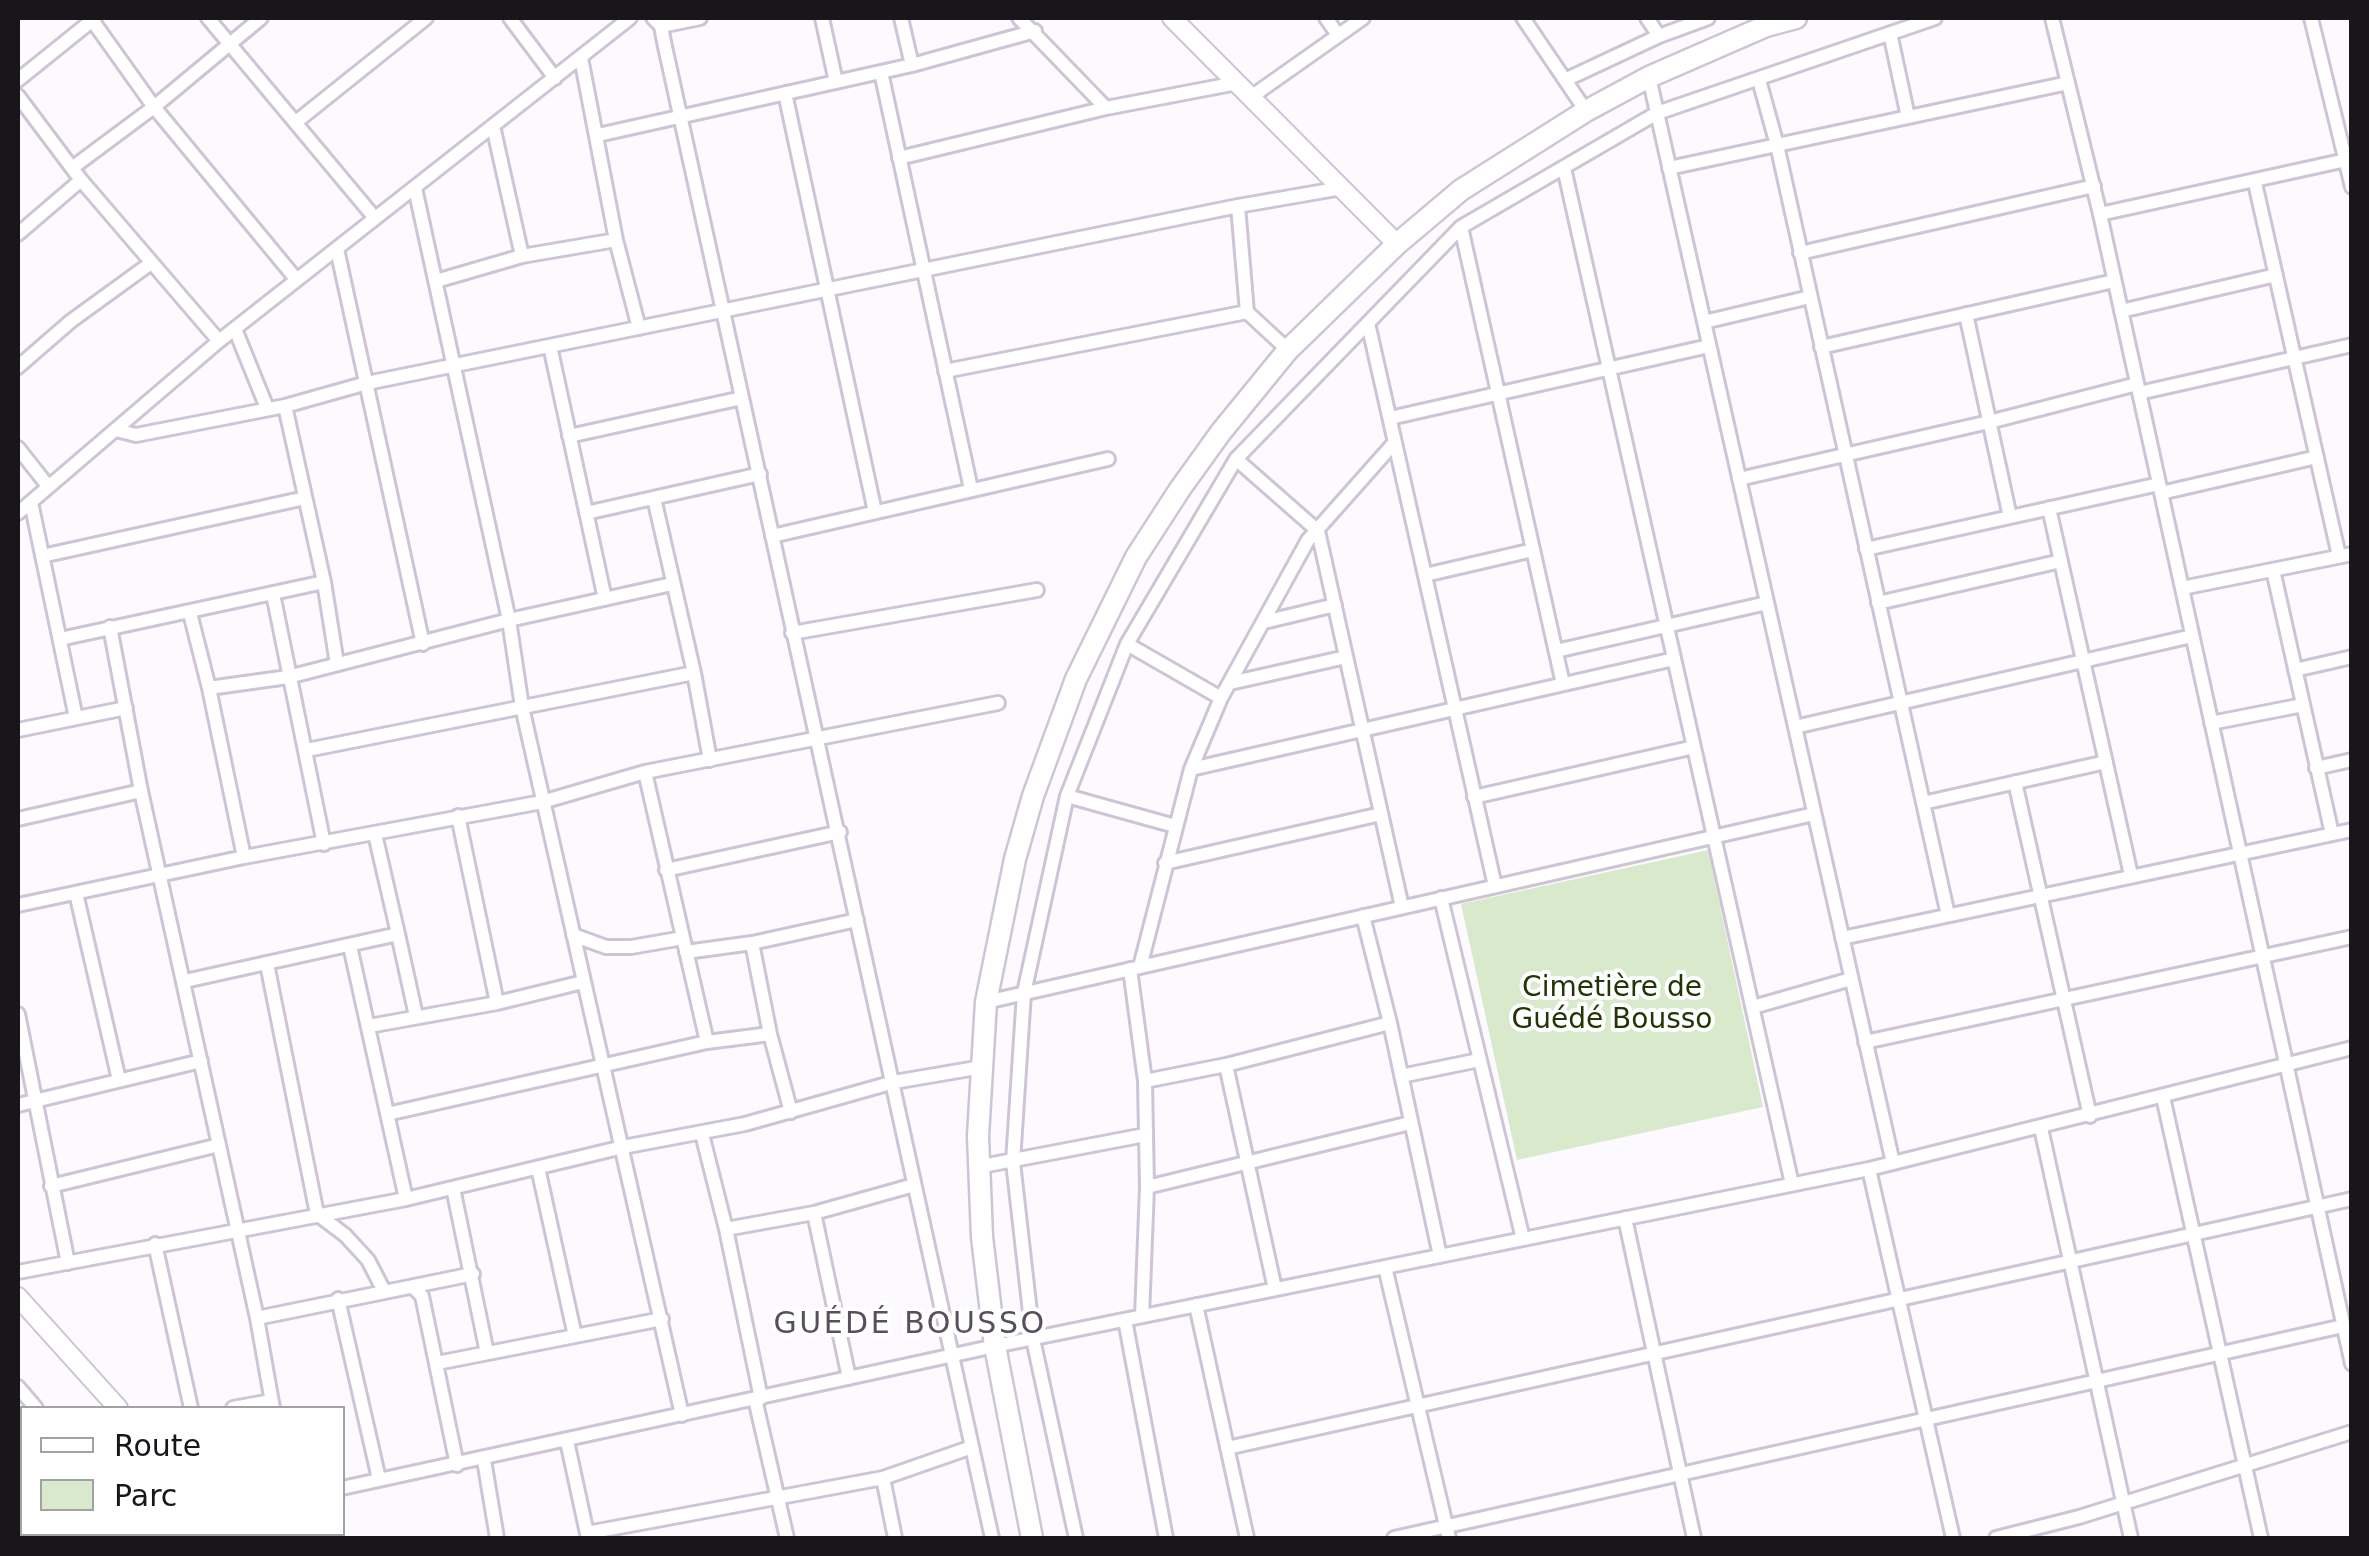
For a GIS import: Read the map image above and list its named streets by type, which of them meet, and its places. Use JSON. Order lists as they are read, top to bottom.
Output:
{
  "districts": ["GUÉDÉ BOUSSO"],
  "parks": ["Cimetière de Guédé Bousso"],
  "legend": ["Route", "Parc"]
}
